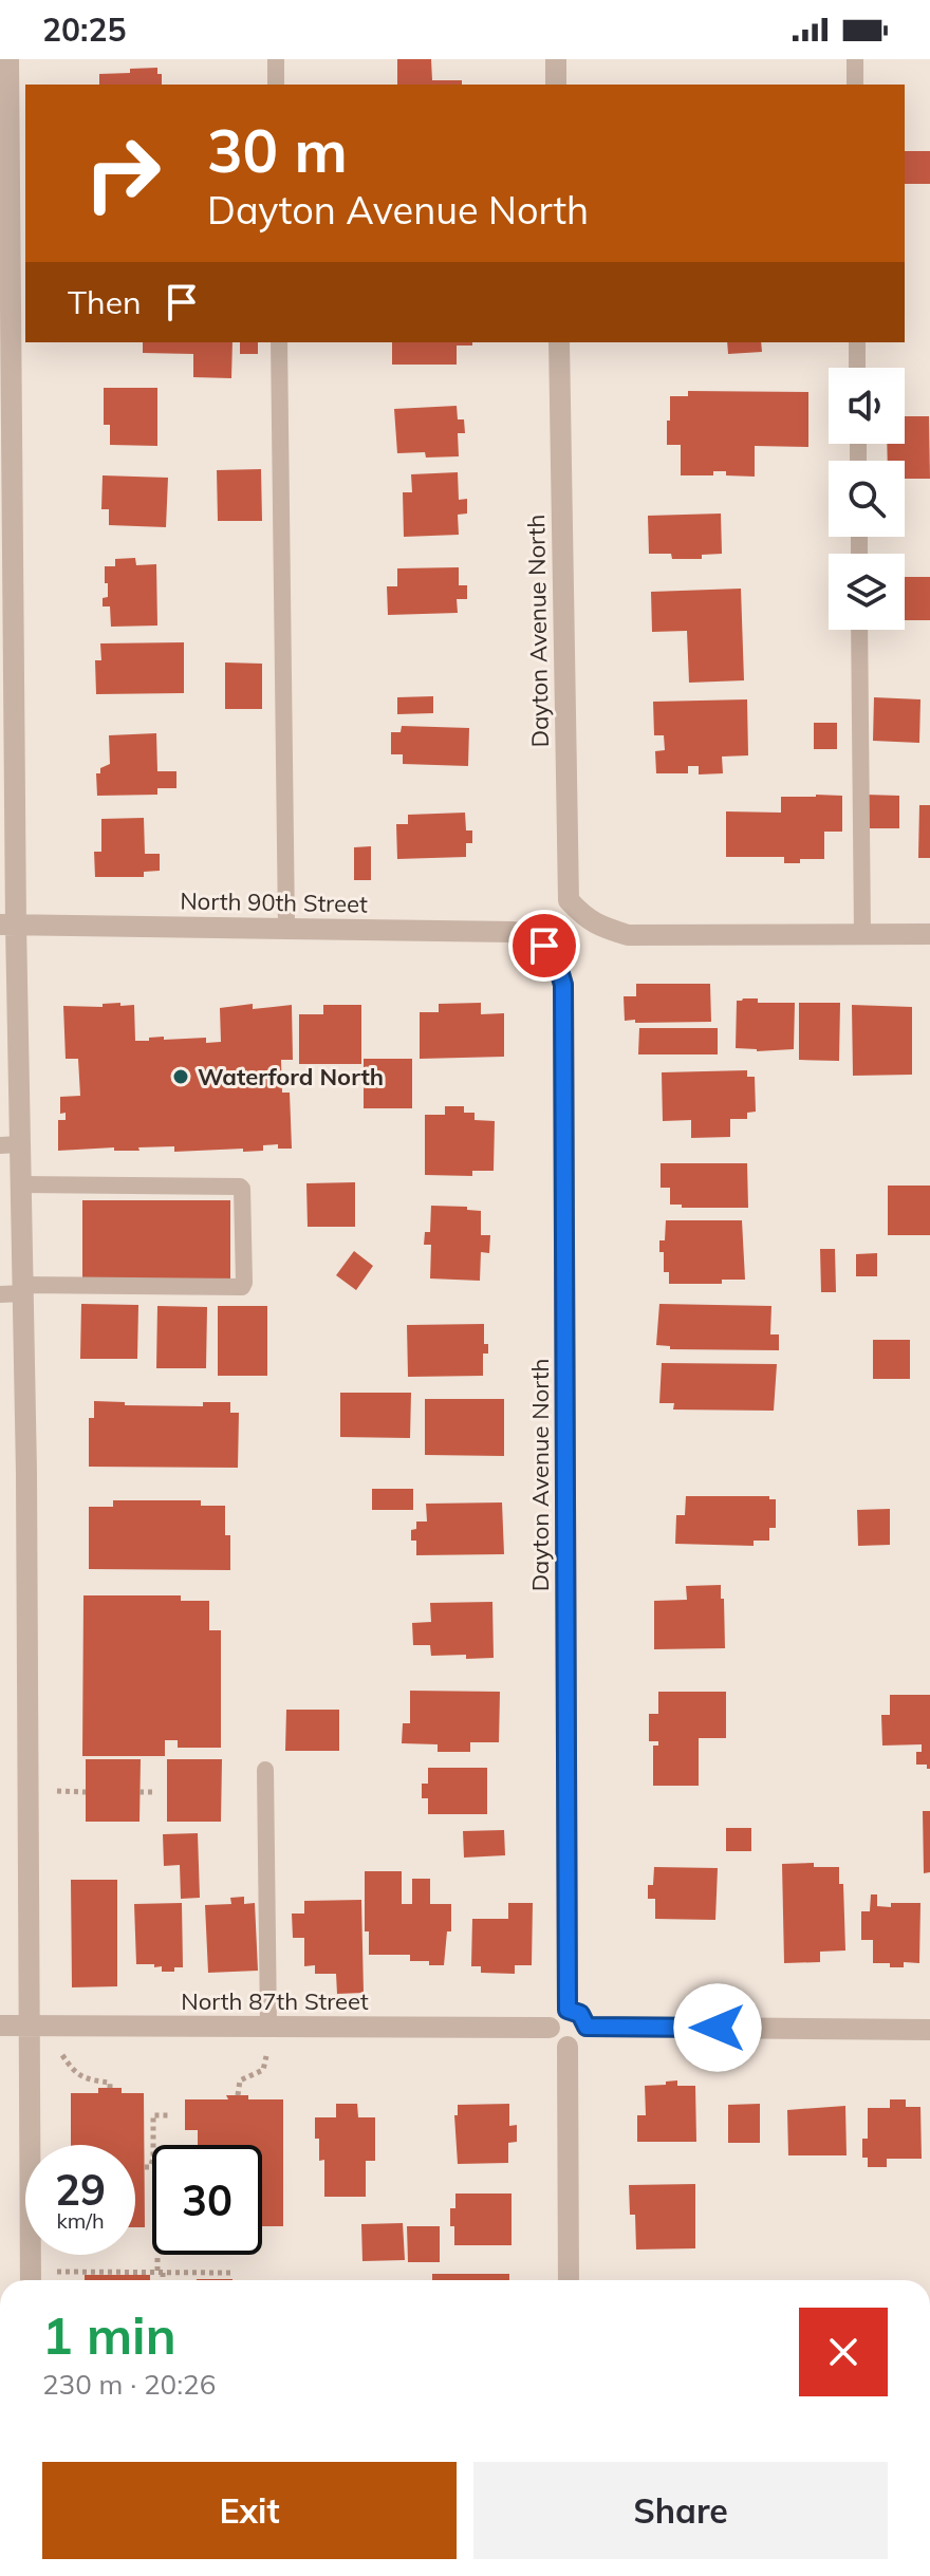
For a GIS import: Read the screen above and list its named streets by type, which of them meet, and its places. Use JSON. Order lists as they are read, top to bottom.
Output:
{
  "streets": {
    "street": ["Dayton Avenue North", "North 90th Street", "North 87th Street"]
  },
  "crossings": [
    ["Dayton Avenue North", "North 90th Street"],
    ["Dayton Avenue North", "North 87th Street"]
  ],
  "places": ["Waterford North"],
  "page": {
    "status": "20:25",
    "turn": ["30 m", "Dayton Avenue North"],
    "then": "Then",
    "speed": "29 km/h",
    "limit": "30",
    "heading": ["1 min", "230 m · 20:26"],
    "buttons": ["Exit", "Share"]
  }
}
